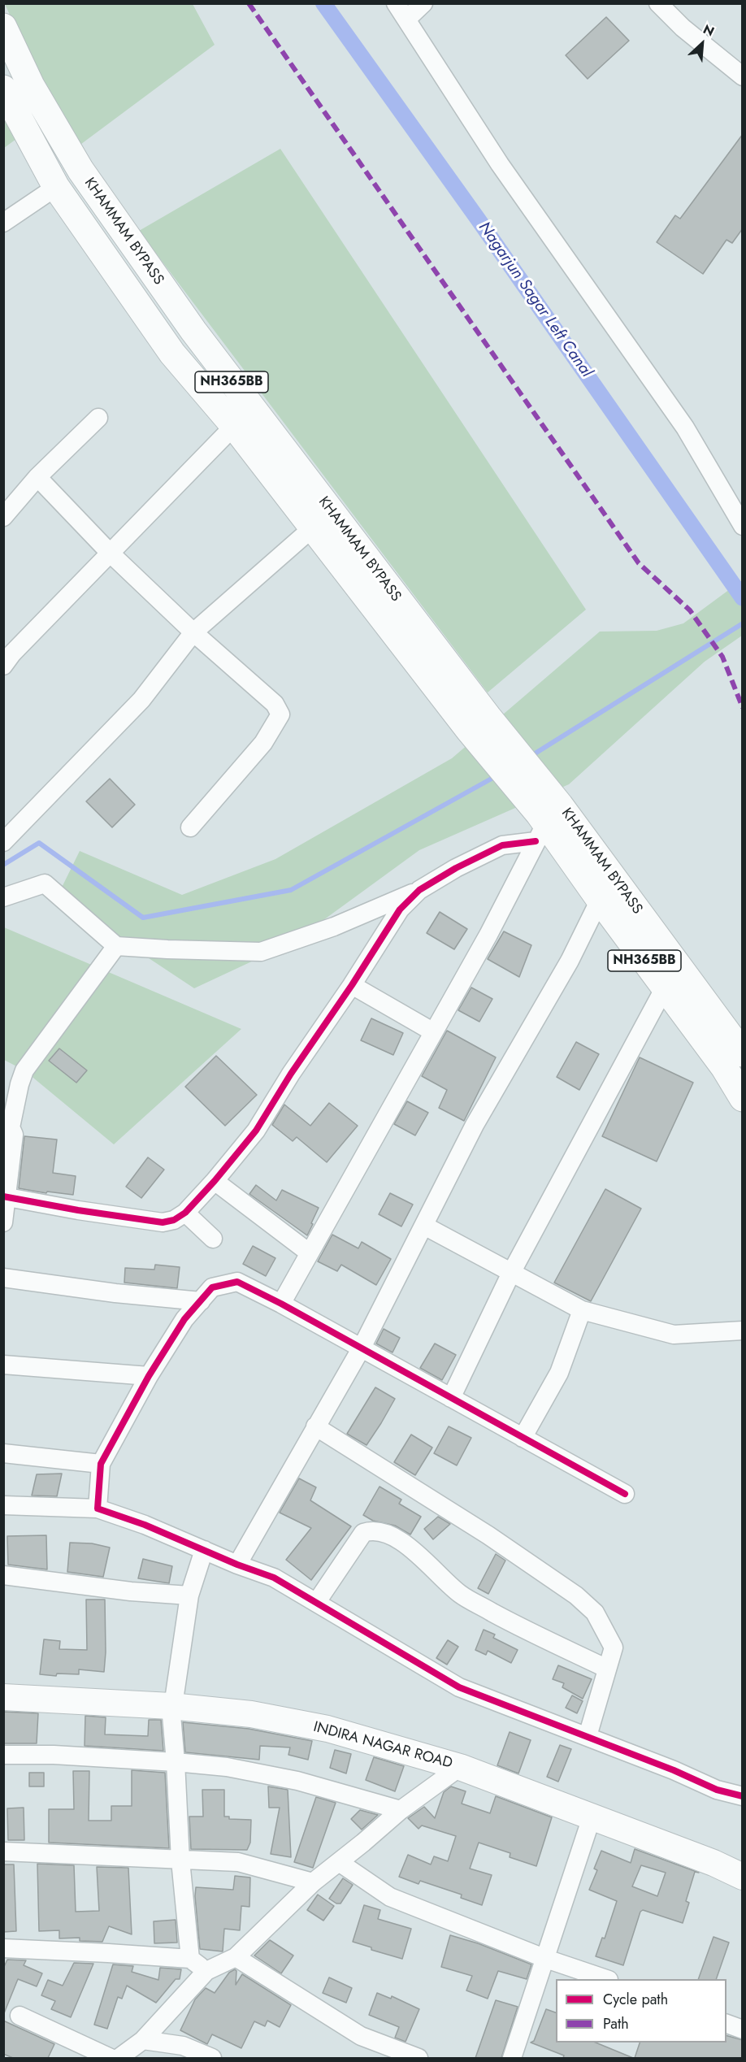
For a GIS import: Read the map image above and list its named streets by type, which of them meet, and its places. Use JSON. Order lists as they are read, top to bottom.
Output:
{
  "streets": {
    "highway": ["KHAMMAM BYPASS", "NH365BB"],
    "street": ["INDIRA NAGAR ROAD"]
  },
  "water": ["Nagarjun Sagar Left Canal"],
  "legend": ["Cycle path", "Path"],
  "north": "top right"
}
